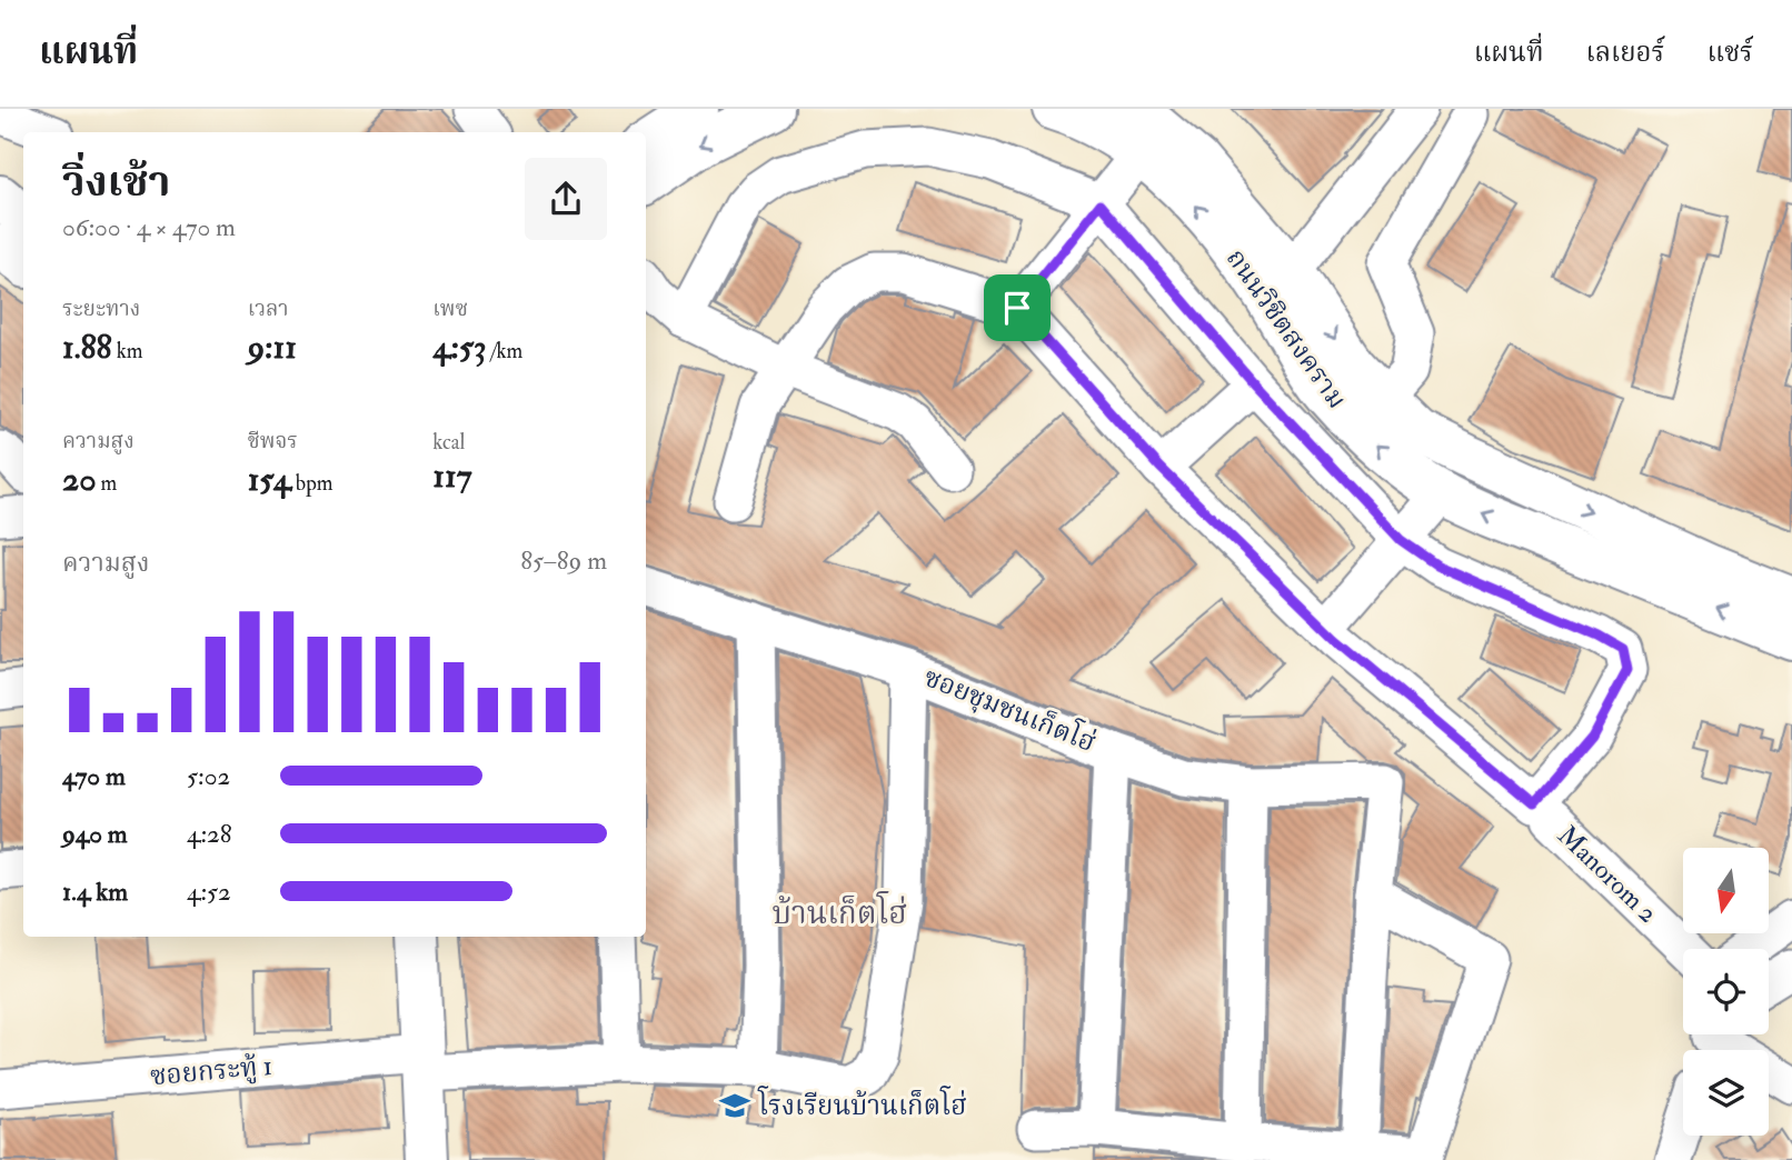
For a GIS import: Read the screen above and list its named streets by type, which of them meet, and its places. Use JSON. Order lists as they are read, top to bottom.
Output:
{
  "streets": {
    "main road": ["ถนนวิชิตสงคราม"],
    "street": ["ซอยชุมชนเก็ตโฮ่", "Manorom 2", "ซอยกระทู้ 1"]
  },
  "crossings": [
    ["ซอยชุมชนเก็ตโฮ่", "ซอยกระทู้ 1"]
  ],
  "districts": ["บ้านเก็ตโฮ่"],
  "places": {
    "school or university": ["โรงเรียนบ้านเก็ตโฮ่"]
  },
  "north": "bottom",
  "page": {
    "header": "แผนที่",
    "nav": ["แผนที่", "เลเยอร์", "แชร์"],
    "heading": ["วิ่งเช้า", "06:00 · 4 × 470 m"],
    "stats": [
      ["ระยะทาง", "1.88 km"],
      ["เวลา", "9:11"],
      ["เพซ", "4:53 /km"],
      ["ความสูง", "20 m"],
      ["ชีพจร", "154 bpm"],
      ["kcal", "117"]
    ],
    "chart": ["ความสูง", "85–89 m"],
    "list": [
      {
        "name": "470 m",
        "note": "5:02"
      },
      {
        "name": "940 m",
        "note": "4:28"
      },
      {
        "name": "1.4 km",
        "note": "4:52"
      }
    ]
  }
}
